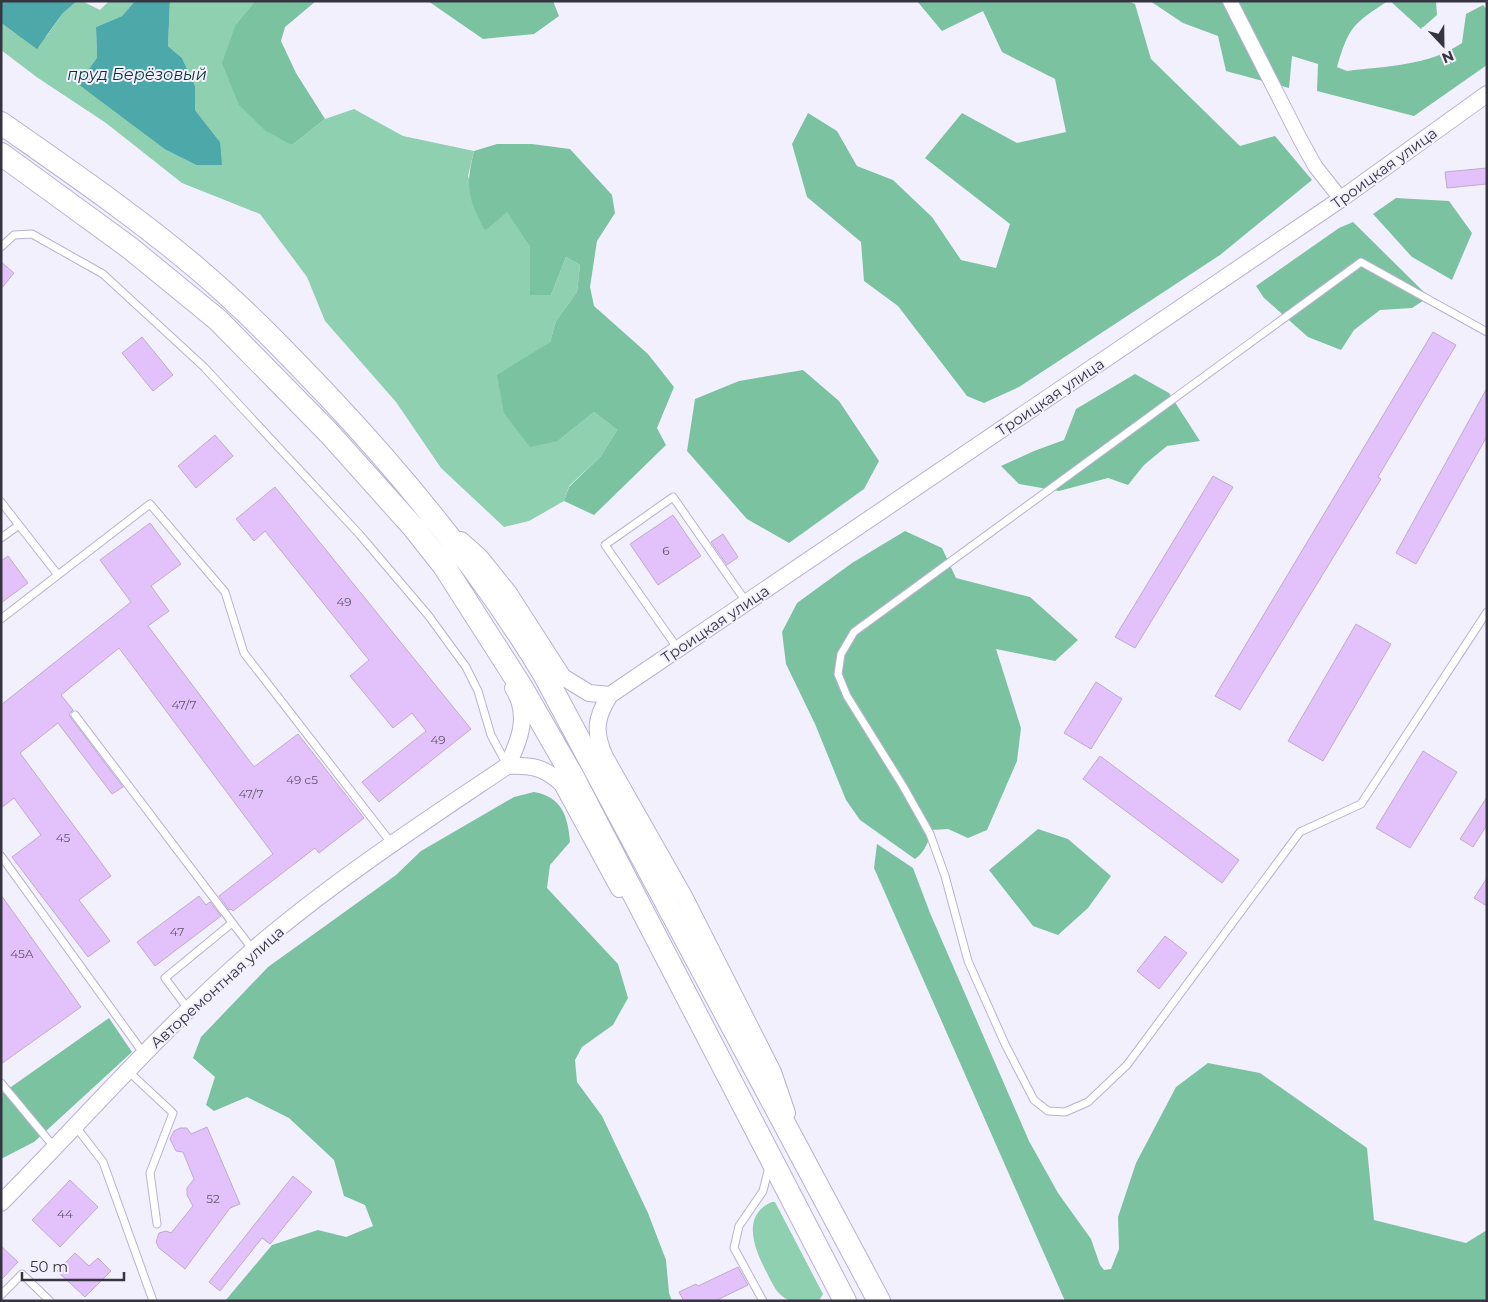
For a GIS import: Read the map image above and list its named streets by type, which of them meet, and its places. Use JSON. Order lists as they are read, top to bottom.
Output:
{
  "streets": {
    "street": ["Троицкая улица", "Авторемонтная улица"]
  },
  "water": ["пруд Берёзовый"],
  "house_numbers": [
    "6",
    "49",
    "47/7",
    "49",
    "49 с5",
    "47/7",
    "45",
    "47",
    "45А",
    "52",
    "44"
  ],
  "scale_bar": "50 m",
  "north": "bottom"
}
